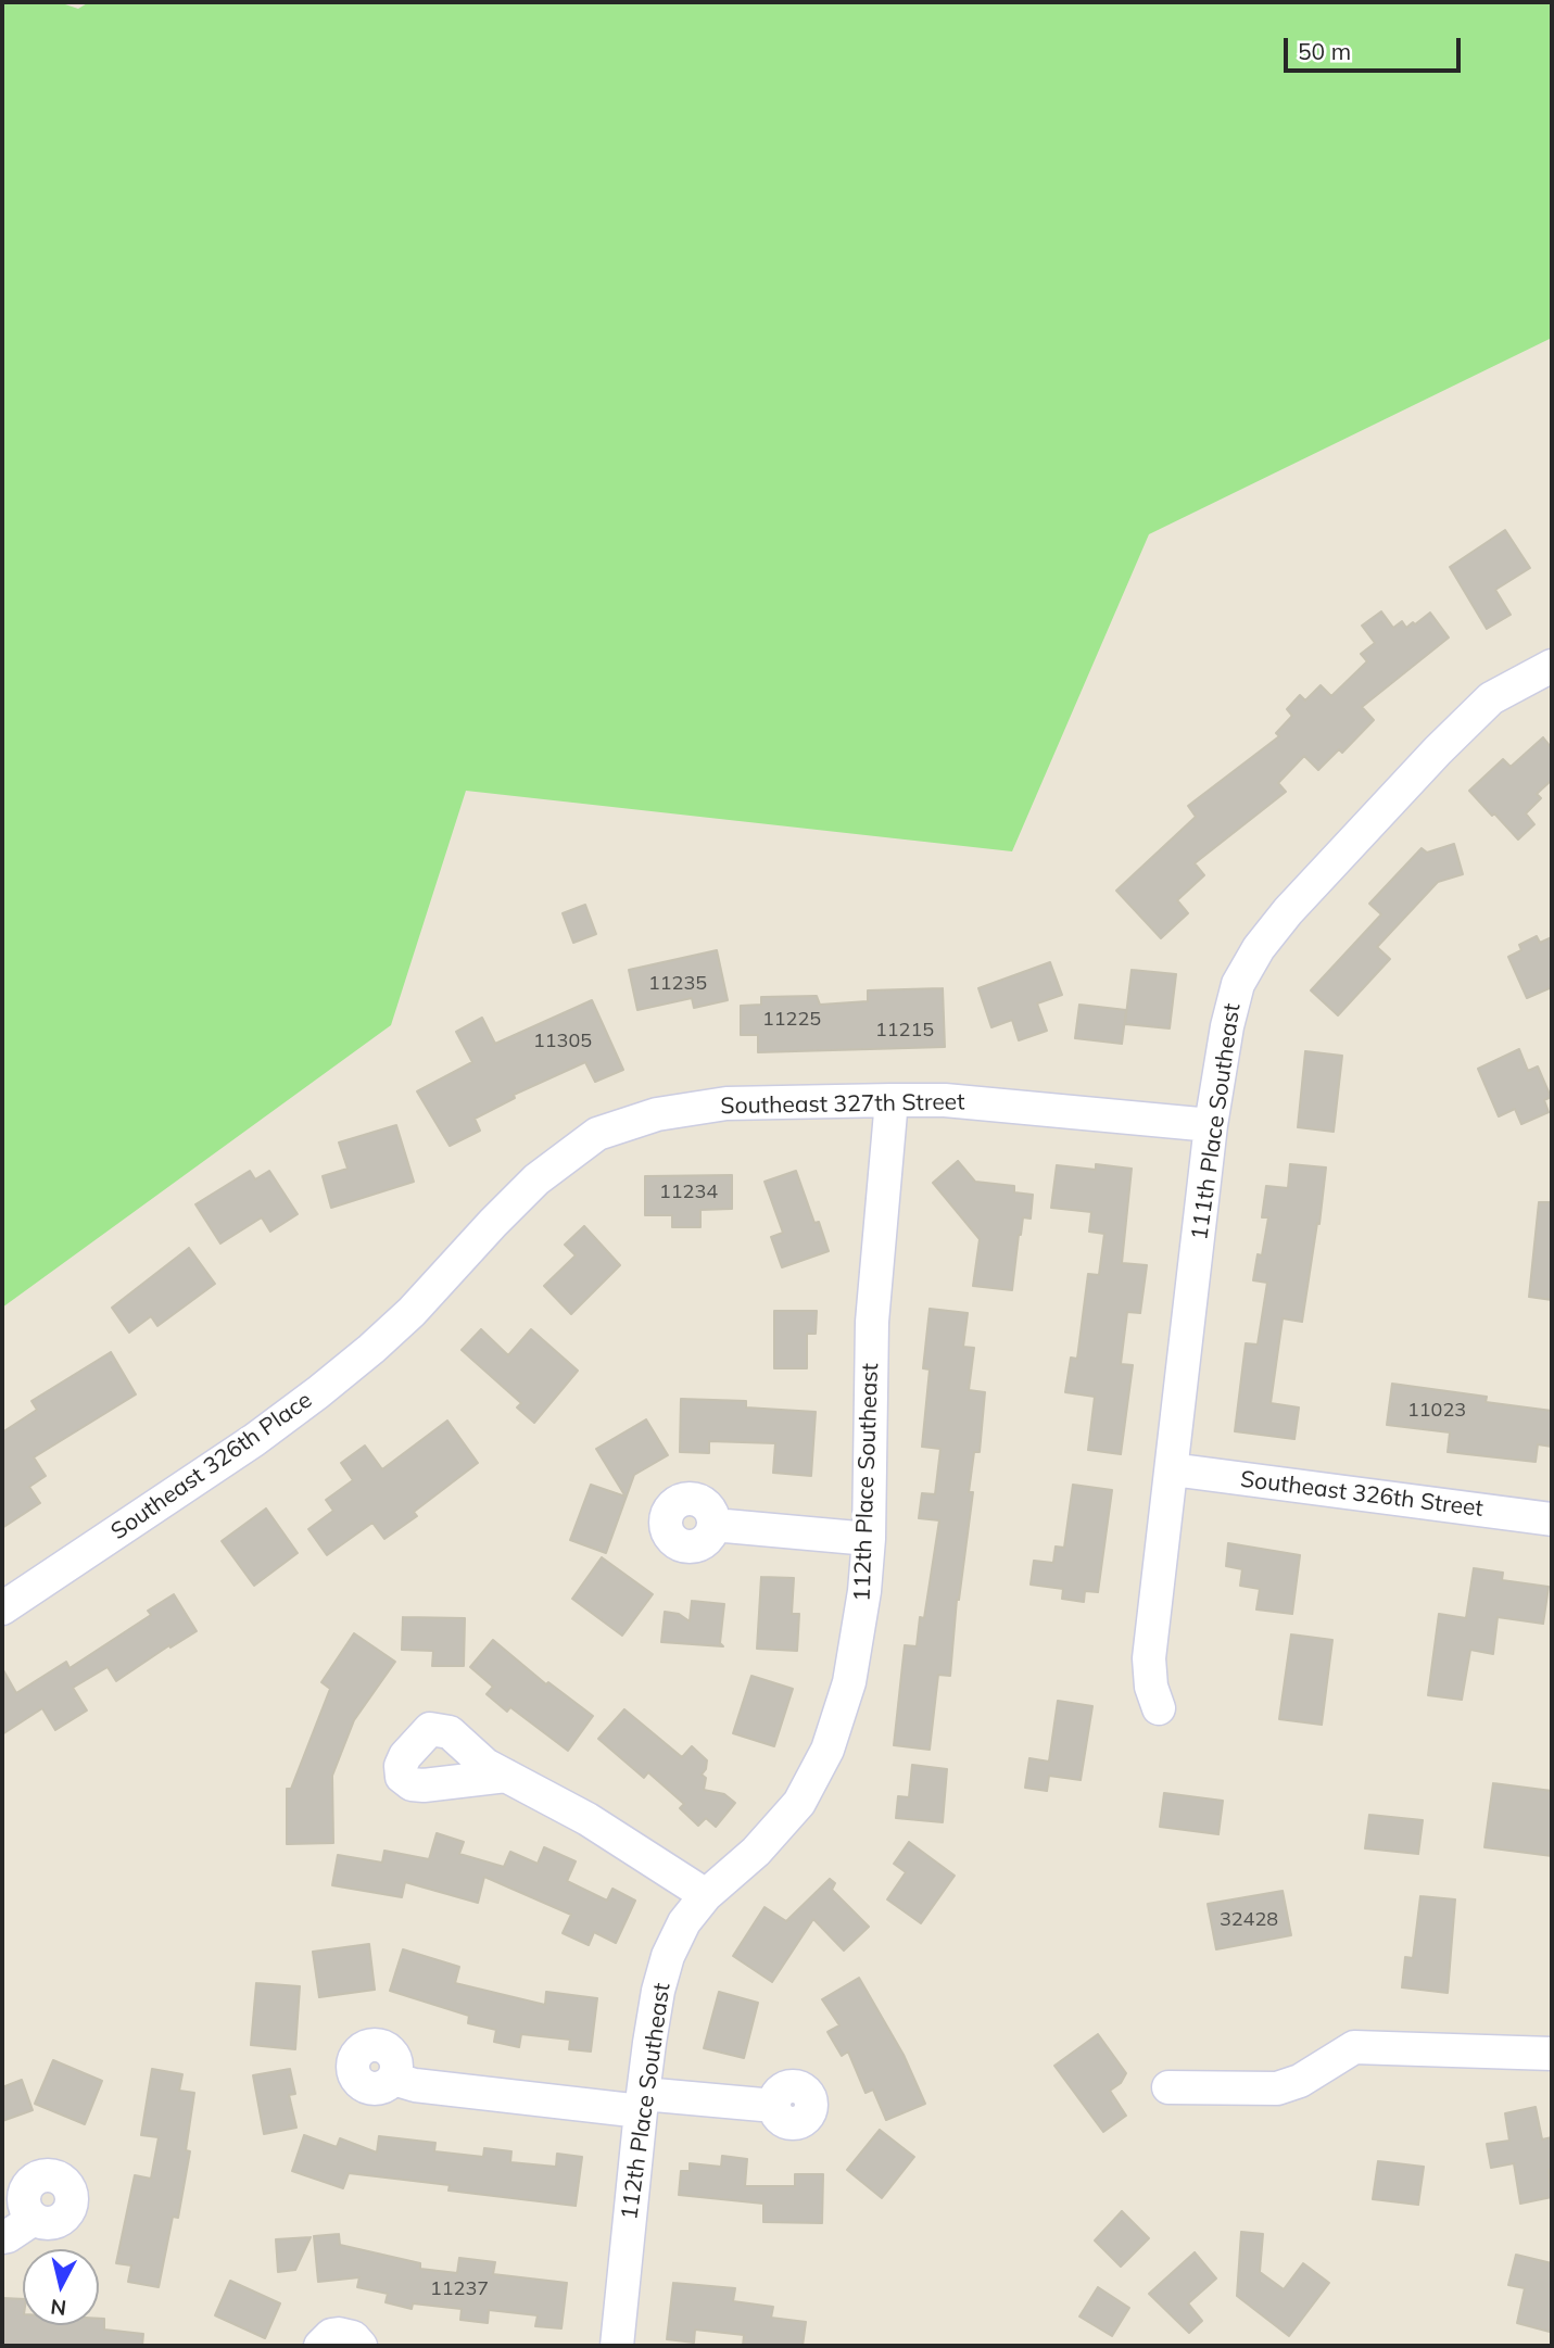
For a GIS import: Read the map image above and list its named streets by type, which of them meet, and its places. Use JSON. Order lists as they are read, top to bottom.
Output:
{
  "streets": {
    "street": [
      "Southeast 327th Street",
      "111th Place Southeast",
      "Southeast 326th Place",
      "112th Place Southeast",
      "Southeast 326th Street"
    ]
  },
  "crossings": [
    ["Southeast 327th Street", "111th Place Southeast"],
    ["Southeast 327th Street", "Southeast 326th Place"],
    ["Southeast 327th Street", "112th Place Southeast"],
    ["111th Place Southeast", "Southeast 326th Street"]
  ],
  "house_numbers": [
    "11235",
    "11225",
    "11215",
    "11305",
    "11234",
    "11023",
    "32428",
    "11237"
  ],
  "scale_bar": "50 m",
  "north": "bottom"
}
